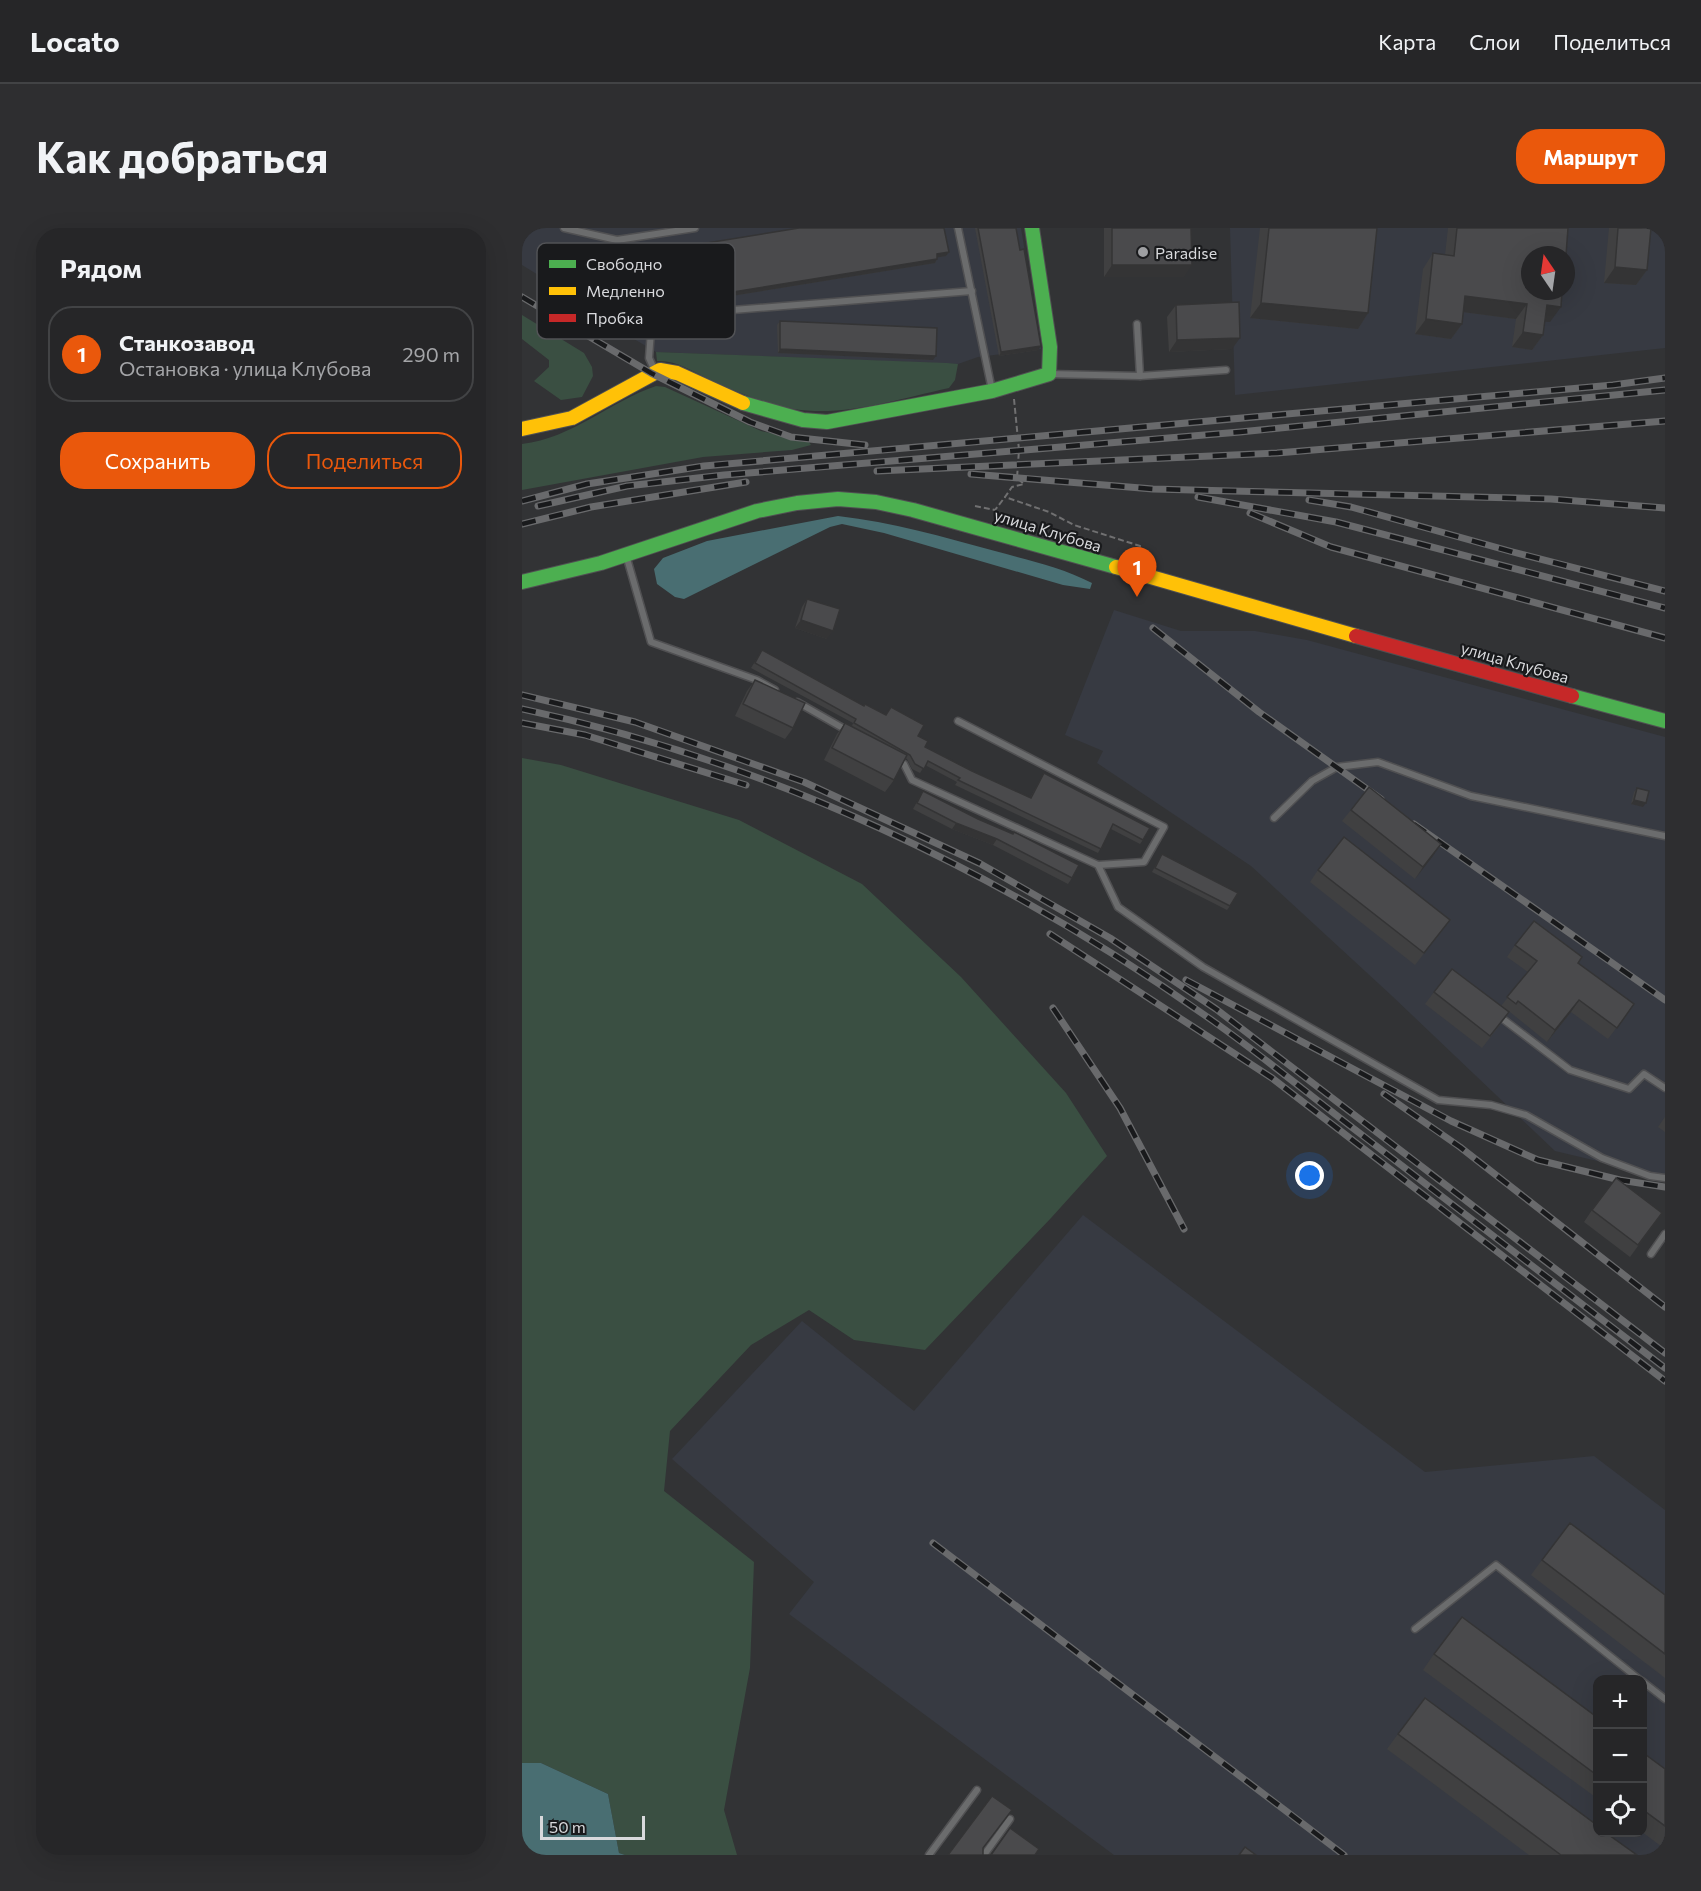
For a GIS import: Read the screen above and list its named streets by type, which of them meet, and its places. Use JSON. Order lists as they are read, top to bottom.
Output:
{
  "streets": {
    "street": ["улица Клубова"]
  },
  "places": ["Paradise"],
  "legend": ["Свободно", "Медленно", "Пробка"],
  "scale_bar": "50 m",
  "north": "top",
  "page": {
    "header": "Locato",
    "nav": ["Карта", "Слои", "Поделиться"],
    "buttons": [
      "Маршрут",
      ["Сохранить", "Поделиться"]
    ],
    "title": "Как добраться",
    "heading": "Рядом",
    "list": [
      {
        "mark": "1",
        "name": "Станкозавод",
        "note": "Остановка · улица Клубова",
        "value": "290 m"
      }
    ],
    "pins": "1",
    "map_buttons": ["+", "−"],
    "scale": "50 m"
  }
}
